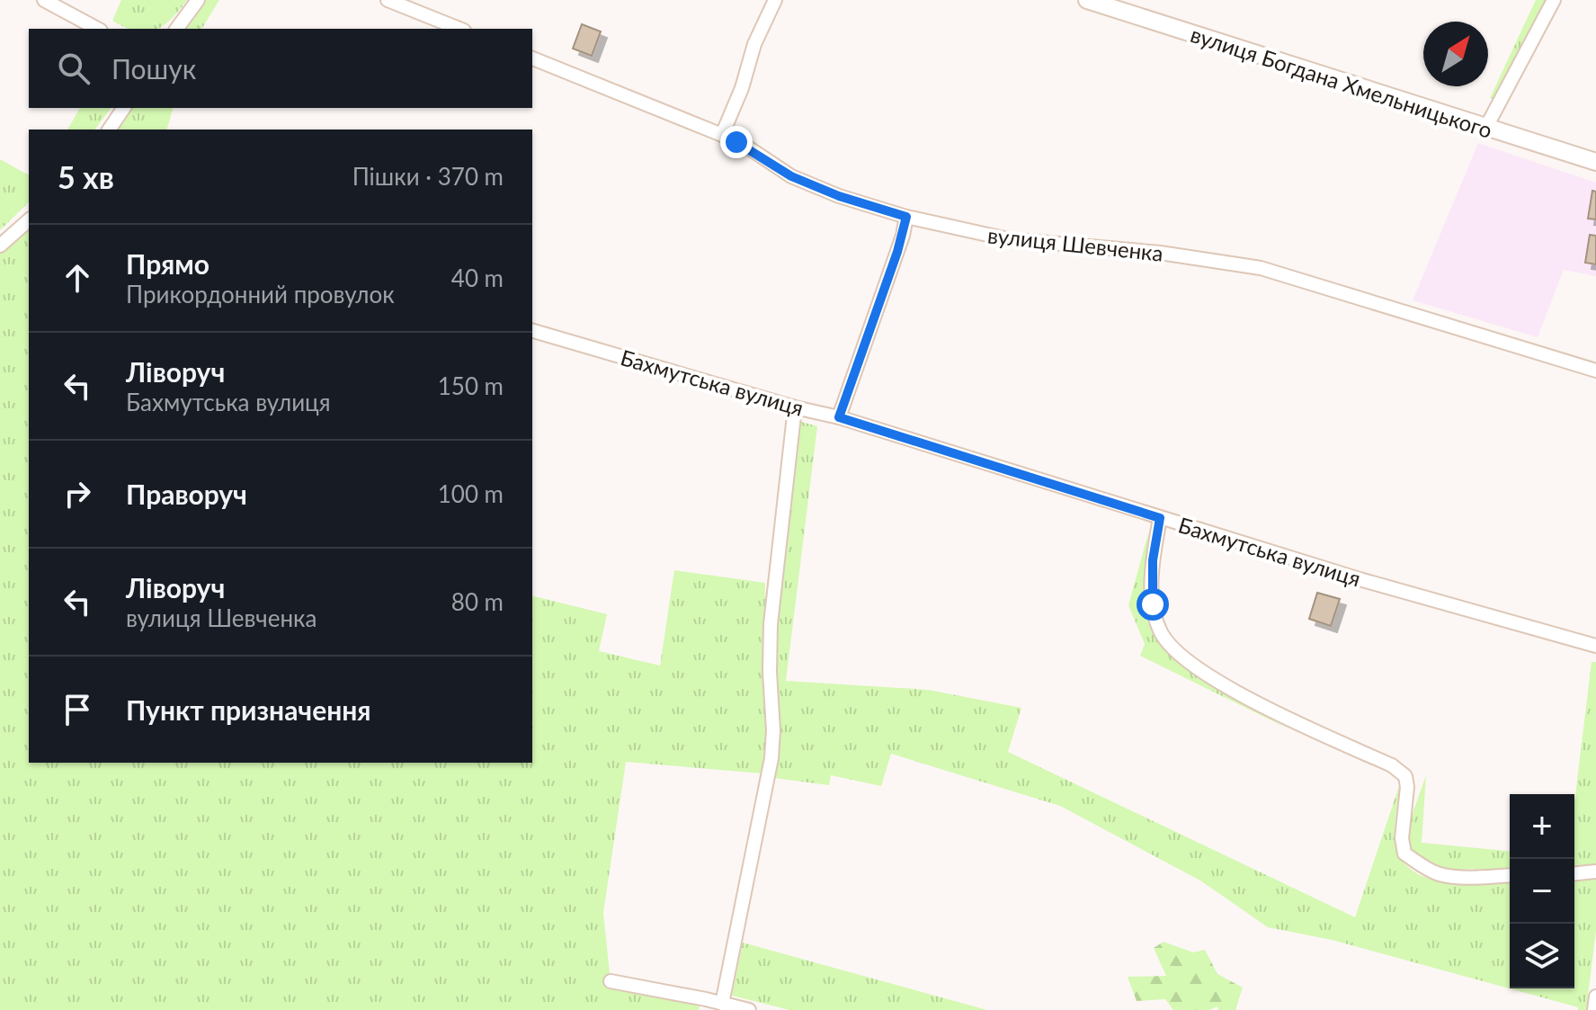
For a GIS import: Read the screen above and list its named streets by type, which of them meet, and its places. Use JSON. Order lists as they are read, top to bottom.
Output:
{
  "streets": {
    "street": ["вулиця Богдана Хмельницького", "вулиця Шевченка", "Бахмутська вулиця"]
  },
  "north": "top right",
  "page": {
    "search": "Пошук",
    "heading": ["5 хв", "Пішки · 370 m"],
    "list": [
      ["Прямо", "Прикордонний провулок", "40 m"],
      ["Ліворуч", "Бахмутська вулиця", "150 m"],
      ["Праворуч", "100 m"],
      ["Ліворуч", "вулиця Шевченка", "80 m"],
      "Пункт призначення"
    ],
    "map_buttons": ["+", "−"]
  }
}
